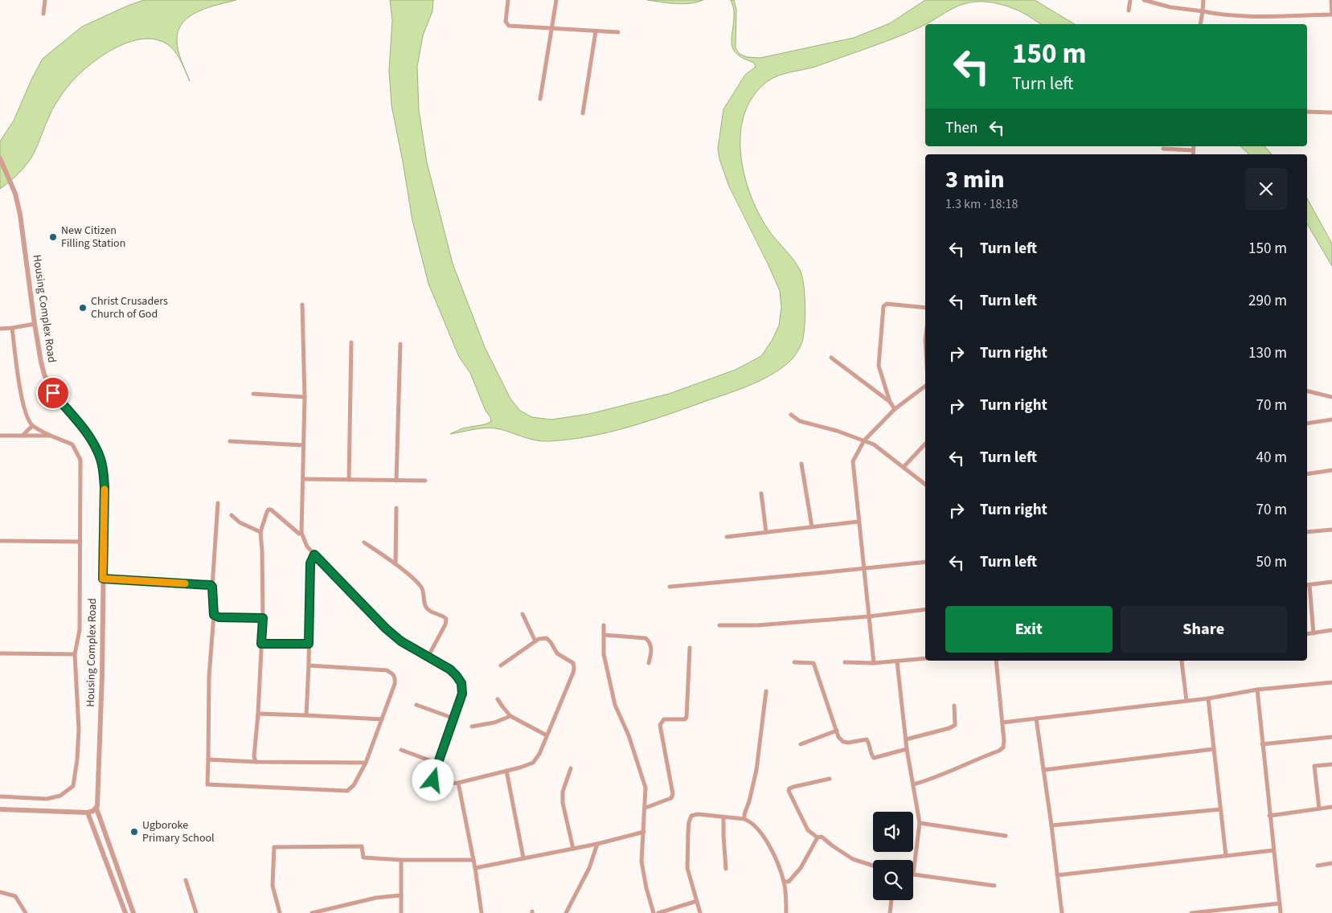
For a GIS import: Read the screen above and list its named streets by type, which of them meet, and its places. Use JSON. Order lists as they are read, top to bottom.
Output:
{
  "streets": {
    "street": ["Housing Complex Road"]
  },
  "places": ["New Citizen Filling Station", "Christ Crusaders Church of God", "Ugboroke Primary School"],
  "page": {
    "turn": ["150 m", "Turn left"],
    "then": "Then",
    "heading": ["3 min", "1.3 km · 18:18"],
    "list": [
      {
        "name": "Turn left",
        "value": "150 m"
      },
      {
        "name": "Turn left",
        "value": "290 m"
      },
      {
        "name": "Turn right",
        "value": "130 m"
      },
      {
        "name": "Turn right",
        "value": "70 m"
      },
      {
        "name": "Turn left",
        "value": "40 m"
      },
      {
        "name": "Turn right",
        "value": "70 m"
      },
      {
        "name": "Turn left",
        "value": "50 m"
      }
    ],
    "buttons": ["Exit", "Share"]
  }
}
